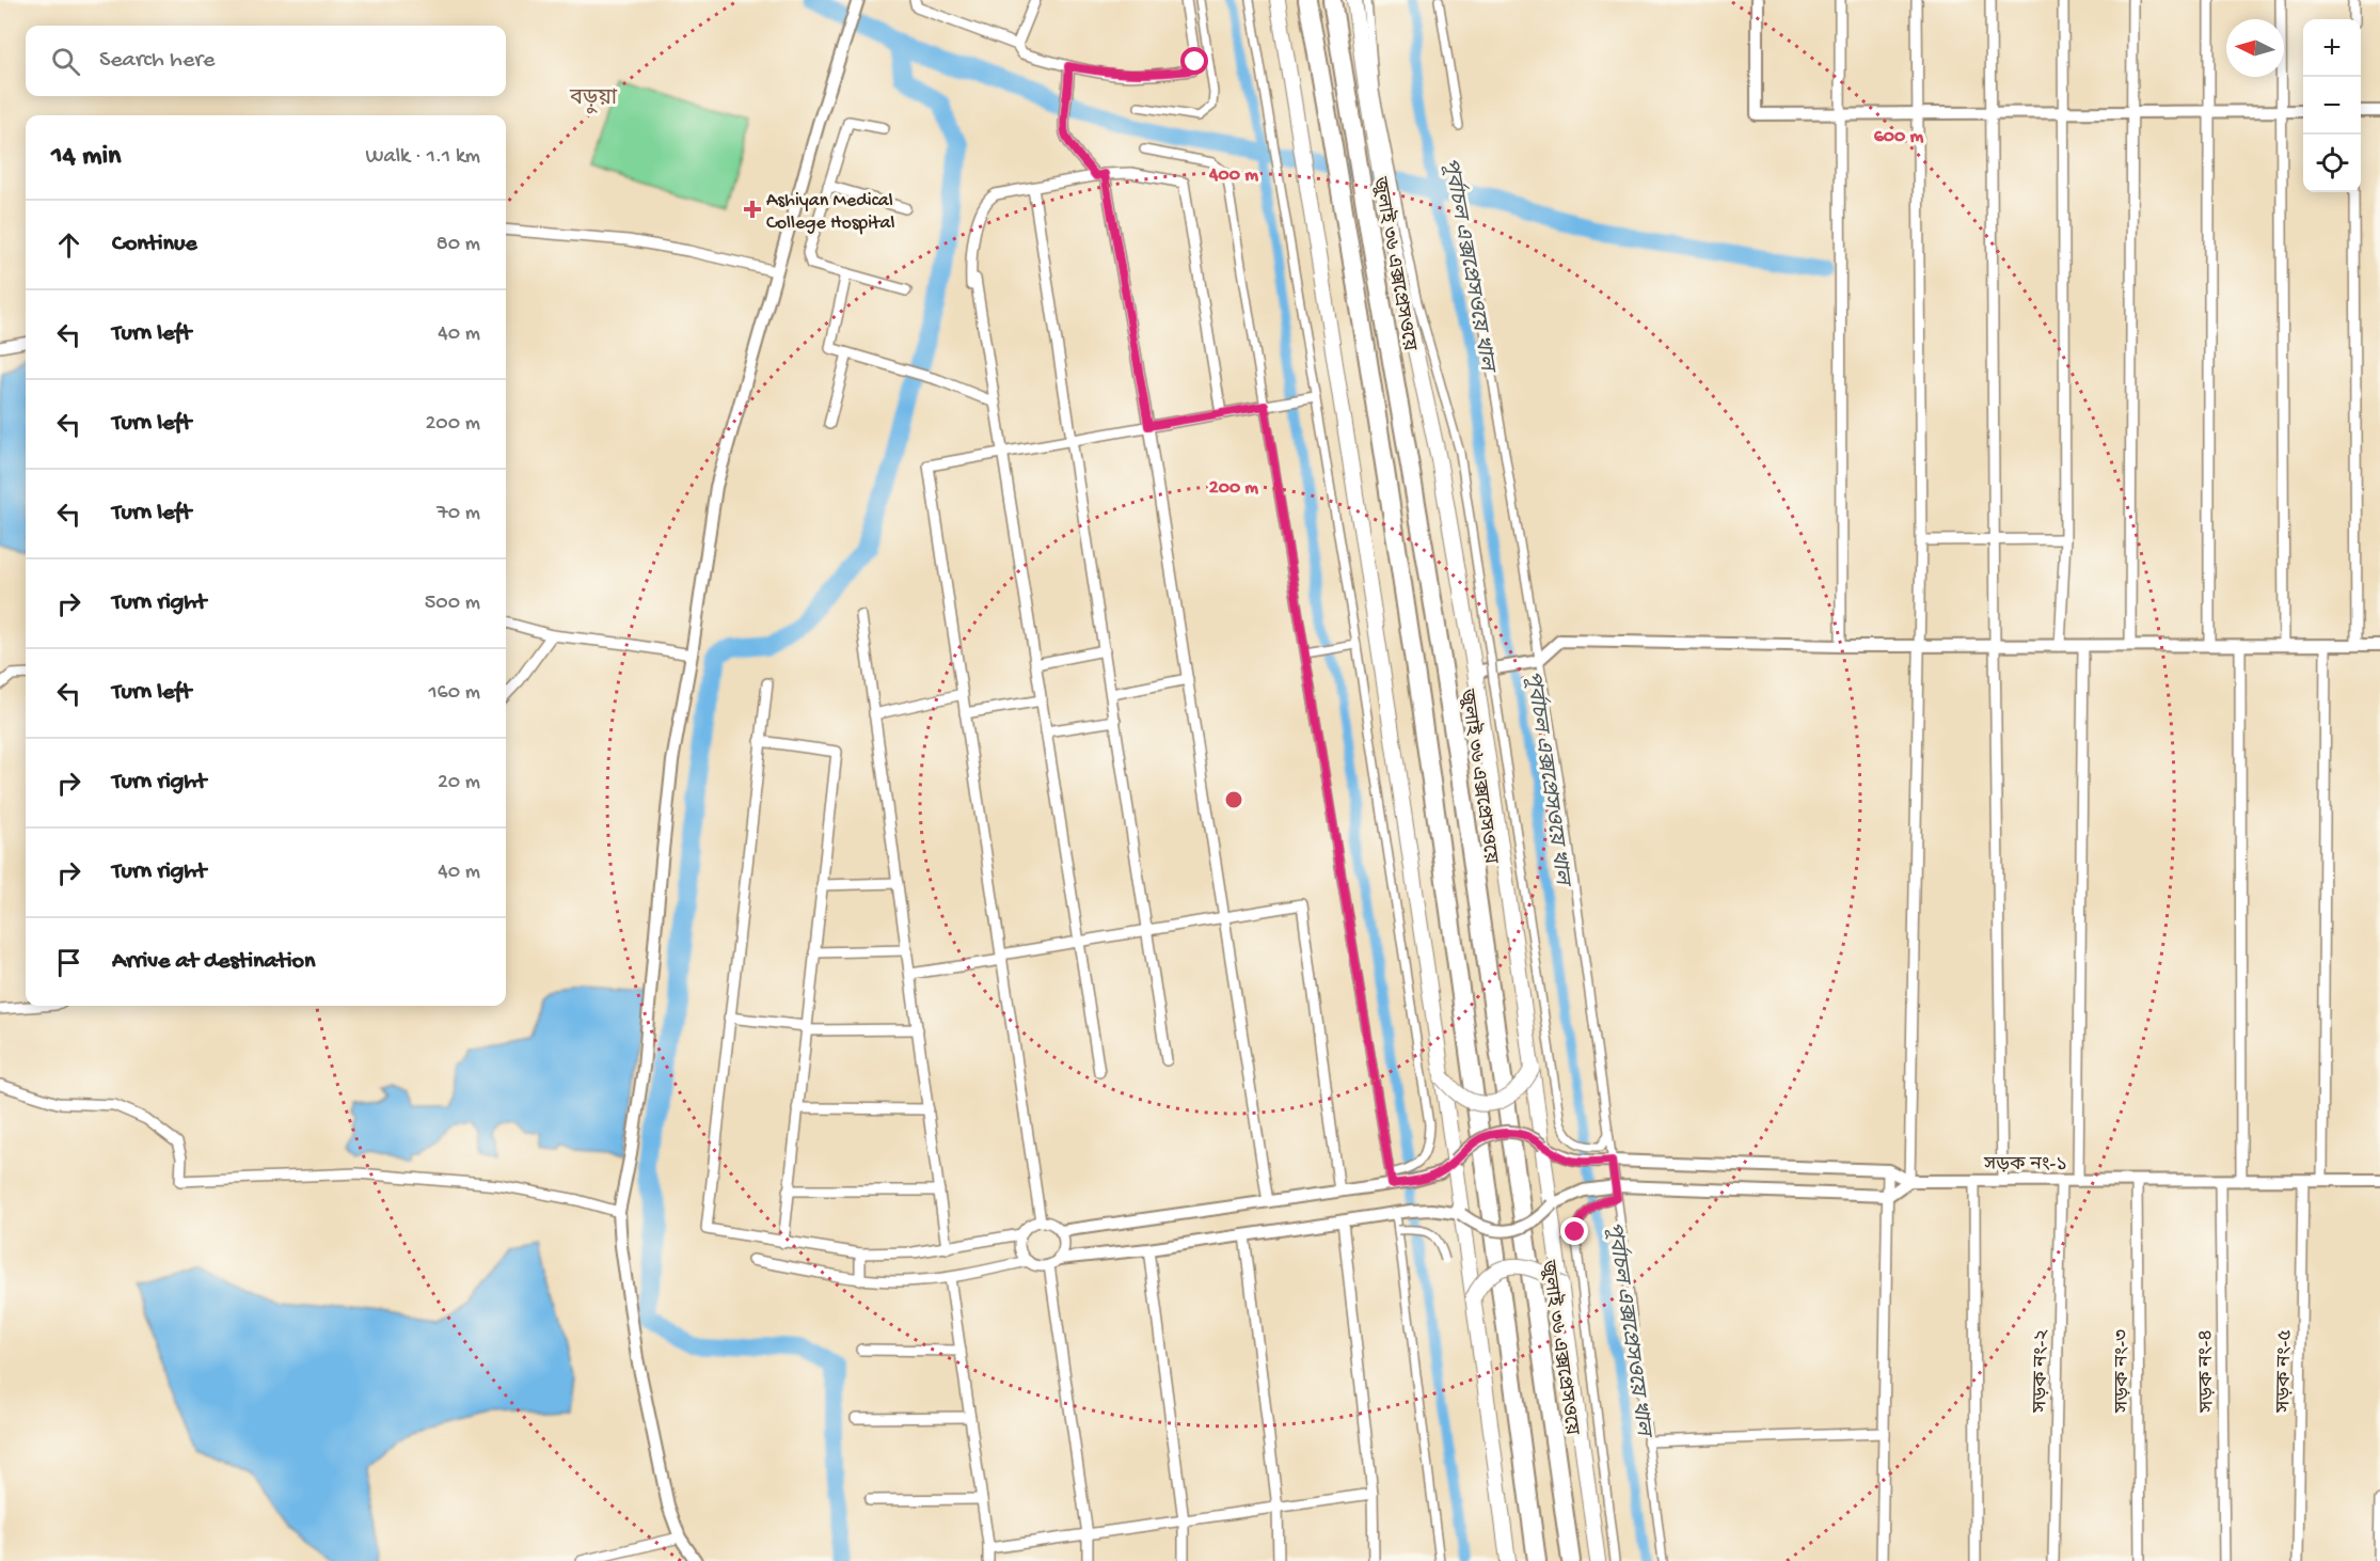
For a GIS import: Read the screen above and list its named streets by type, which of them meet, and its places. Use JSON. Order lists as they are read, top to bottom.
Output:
{
  "streets": {
    "highway": ["জুলাই ৩৬ এক্সপ্রেসওয়ে"],
    "street": [
      "সড়ক নং-১",
      "সড়ক নং-২",
      "সড়ক নং-৩",
      "সড়ক নং-৪",
      "সড়ক নং-৫"
    ]
  },
  "crossings": [
    ["সড়ক নং-১", "সড়ক নং-২"],
    ["সড়ক নং-১", "সড়ক নং-৩"],
    ["সড়ক নং-১", "সড়ক নং-৪"],
    ["সড়ক নং-১", "সড়ক নং-৫"]
  ],
  "districts": ["বড়ুয়া"],
  "water": ["পূর্বাচল এক্সপ্রেসওয়ে খাল"],
  "places": {
    "health": ["Ashiyan Medical College Hospital"]
  },
  "north": "left",
  "page": {
    "map_buttons": ["+", "−"],
    "search": "Search here",
    "heading": ["14 min", "Walk · 1.1 km"],
    "list": [
      ["Continue", "80 m"],
      ["Turn left", "40 m"],
      ["Turn left", "200 m"],
      ["Turn left", "70 m"],
      ["Turn right", "500 m"],
      ["Turn left", "160 m"],
      ["Turn right", "20 m"],
      ["Turn right", "40 m"],
      "Arrive at destination"
    ]
  },
  "rings": ["600 m", "400 m", "200 m"]
}
